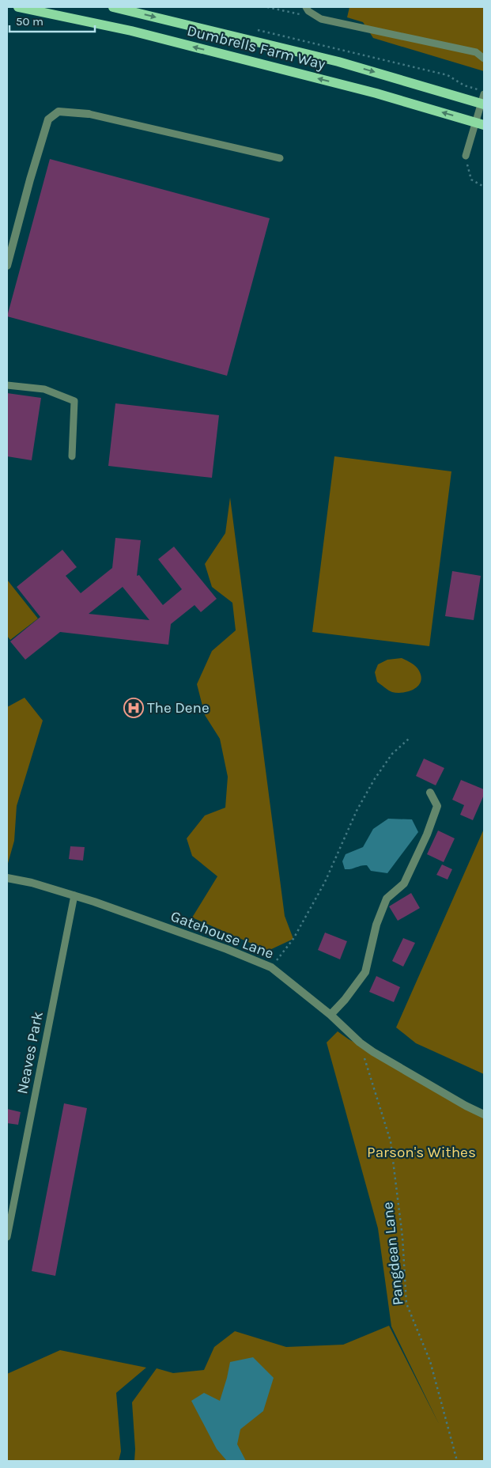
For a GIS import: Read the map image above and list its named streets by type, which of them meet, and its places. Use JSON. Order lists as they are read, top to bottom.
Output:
{
  "streets": {
    "main road": ["Dumbrells Farm Way"],
    "street": ["Gatehouse Lane"],
    "lane": ["Neaves Park"],
    "path": ["Pangdean Lane"]
  },
  "crossings": [
    ["Gatehouse Lane", "Neaves Park"],
    ["Gatehouse Lane", "Pangdean Lane"]
  ],
  "parks": ["Parson's Withes"],
  "places": {
    "hospital": ["The Dene"]
  },
  "scale_bar": "50 m"
}
